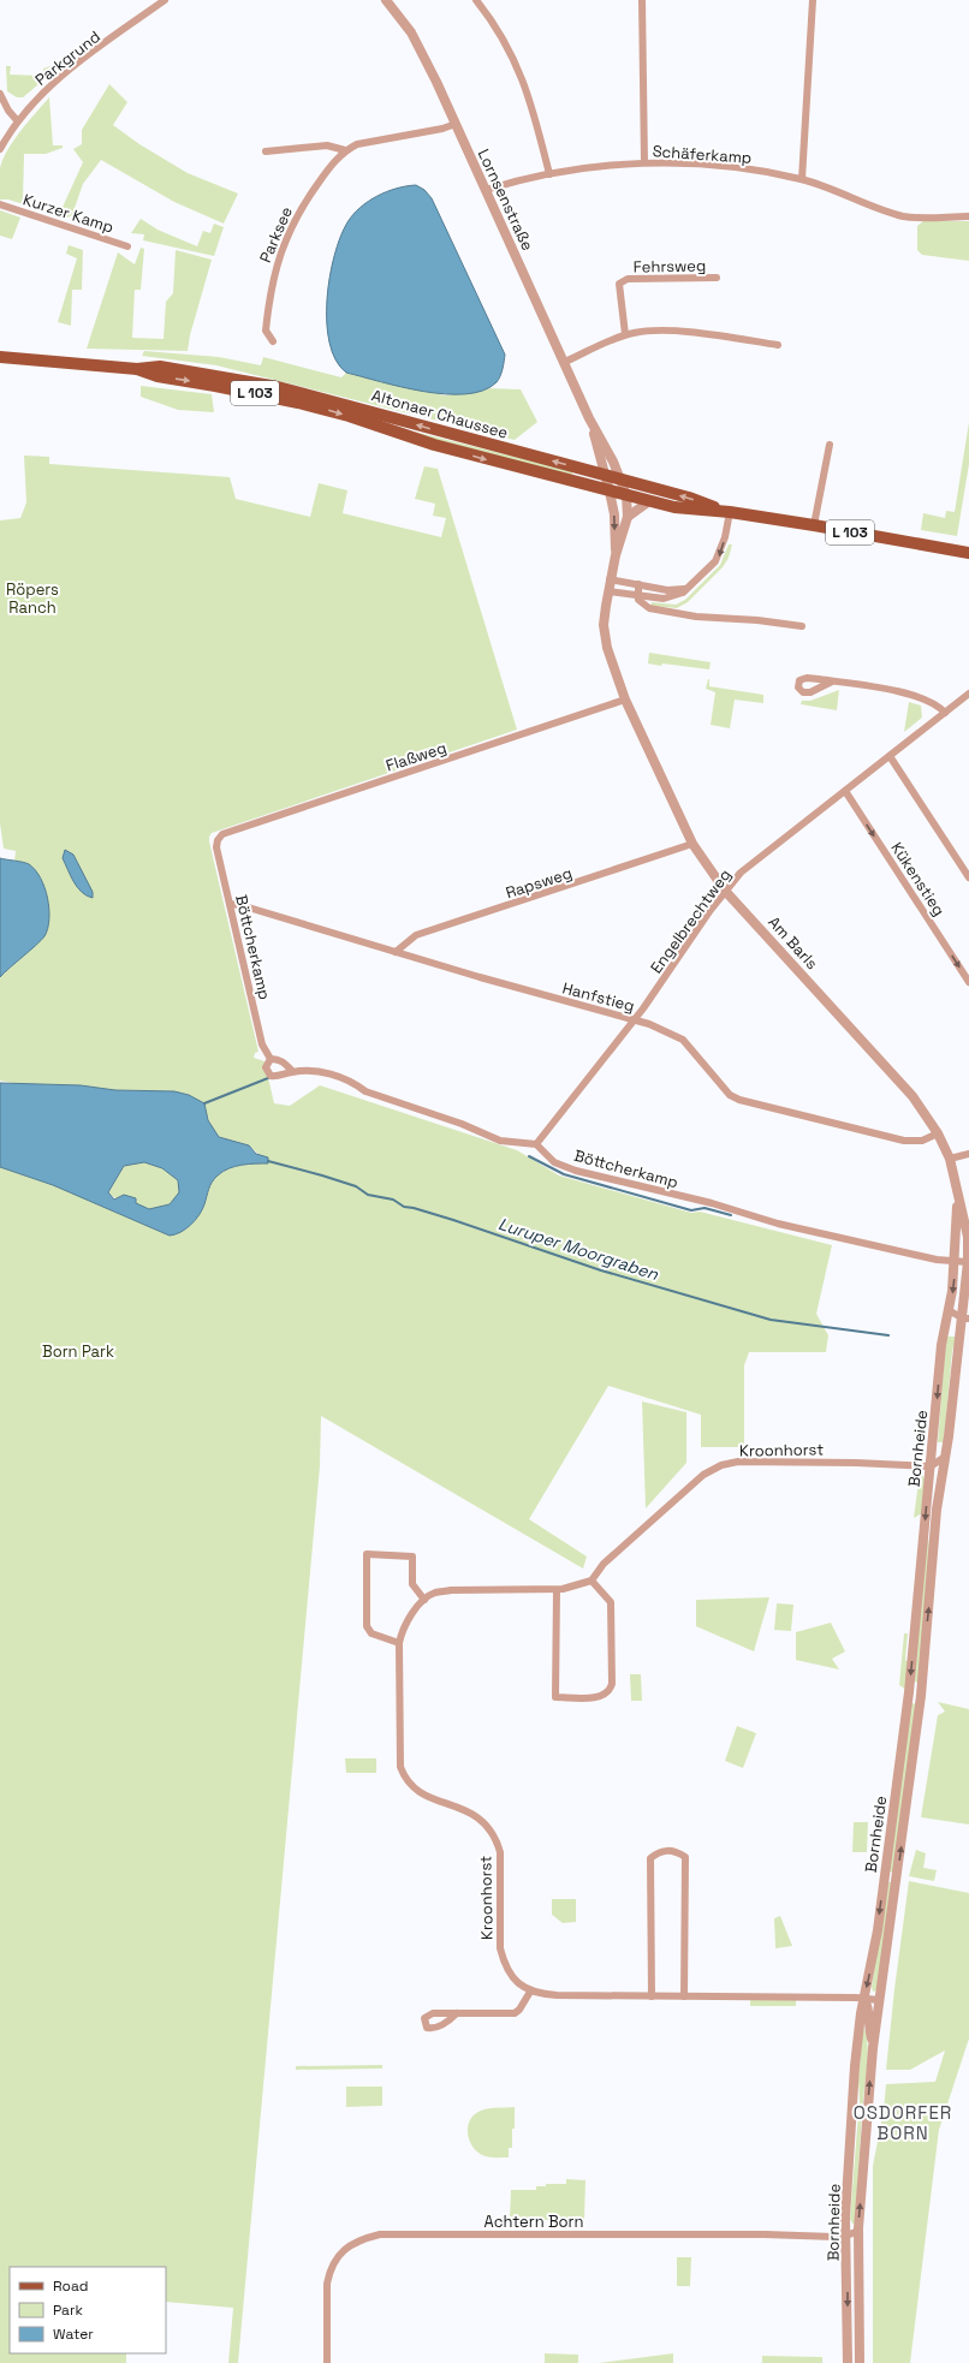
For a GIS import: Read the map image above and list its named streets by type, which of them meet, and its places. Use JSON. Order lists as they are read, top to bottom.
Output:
{
  "streets": {
    "main road": ["L 103", "Altonaer Chaussee"],
    "street": [
      "Parkgrund",
      "Schäferkamp",
      "Lornsenstraße",
      "Kurzer Kamp",
      "Parksee",
      "Fehrsweg",
      "Flaßweg",
      "Kükenstieg",
      "Rapsweg",
      "Engelbrechtweg",
      "Am Barls",
      "Böttcherkamp",
      "Hanfstieg",
      "Bornheide",
      "Kroonhorst",
      "Achtern Born"
    ]
  },
  "crossings": [
    ["Schäferkamp", "Lornsenstraße"],
    ["Lornsenstraße", "Altonaer Chaussee"],
    ["Lornsenstraße", "Am Barls"],
    ["Flaßweg", "Am Barls"],
    ["Flaßweg", "Böttcherkamp"],
    ["Kükenstieg", "Engelbrechtweg"],
    ["Rapsweg", "Am Barls"],
    ["Rapsweg", "Hanfstieg"],
    ["Engelbrechtweg", "Am Barls"],
    ["Engelbrechtweg", "Böttcherkamp"],
    ["Engelbrechtweg", "Hanfstieg"],
    ["Am Barls", "Böttcherkamp"],
    ["Am Barls", "Hanfstieg"],
    ["Am Barls", "Bornheide"],
    ["Böttcherkamp", "Hanfstieg"],
    ["Bornheide", "Kroonhorst"],
    ["Bornheide", "Achtern Born"]
  ],
  "districts": ["OSDORFER BORN"],
  "water": ["Luruper Moorgraben"],
  "parks": ["Röpers Ranch", "Born Park"],
  "legend": ["Road", "Park", "Water"]
}
